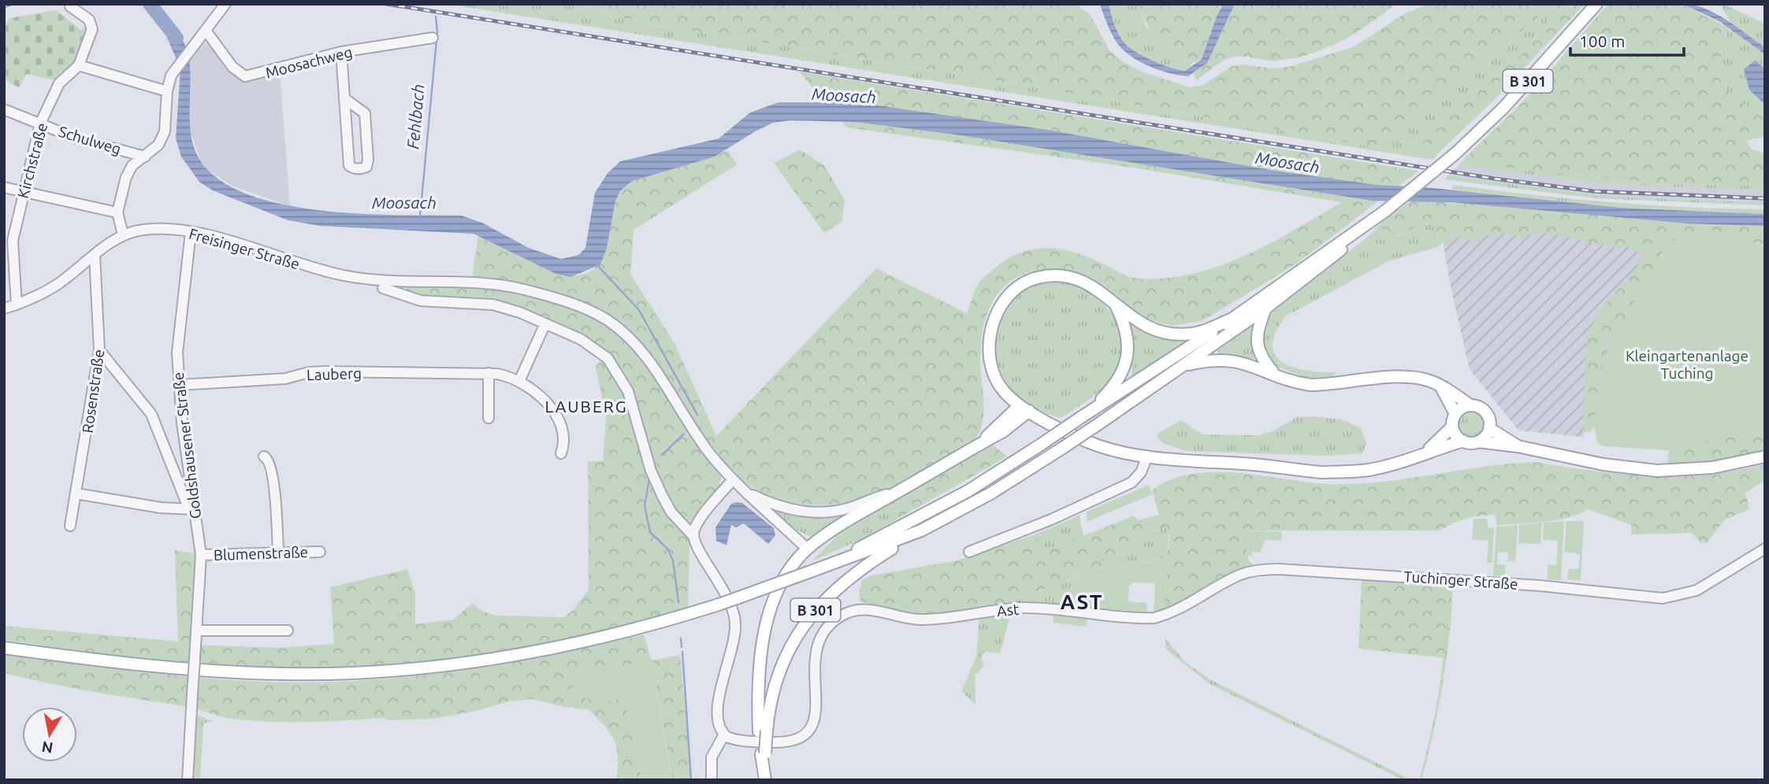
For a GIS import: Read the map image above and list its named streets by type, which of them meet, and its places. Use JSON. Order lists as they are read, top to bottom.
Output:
{
  "streets": {
    "main road": ["B 301"],
    "street": [
      "Moosachweg",
      "Schulweg",
      "Kirchstraße",
      "Freisinger Straße",
      "Lauberg",
      "Rosenstraße",
      "Goldshausener Straße",
      "Blumenstraße",
      "Tuchinger Straße",
      "Ast"
    ]
  },
  "crossings": [
    ["Schulweg", "Kirchstraße"],
    ["Kirchstraße", "Freisinger Straße"],
    ["Freisinger Straße", "Rosenstraße"],
    ["Freisinger Straße", "Goldshausener Straße"],
    ["Lauberg", "Goldshausener Straße"],
    ["Goldshausener Straße", "Blumenstraße"],
    ["Tuchinger Straße", "Ast"]
  ],
  "districts": ["LAUBERG", "AST"],
  "water": ["Moosach", "Fehlbach"],
  "parks": ["Kleingartenanlage Tuching"],
  "scale_bar": "100 m",
  "north": "bottom"
}
